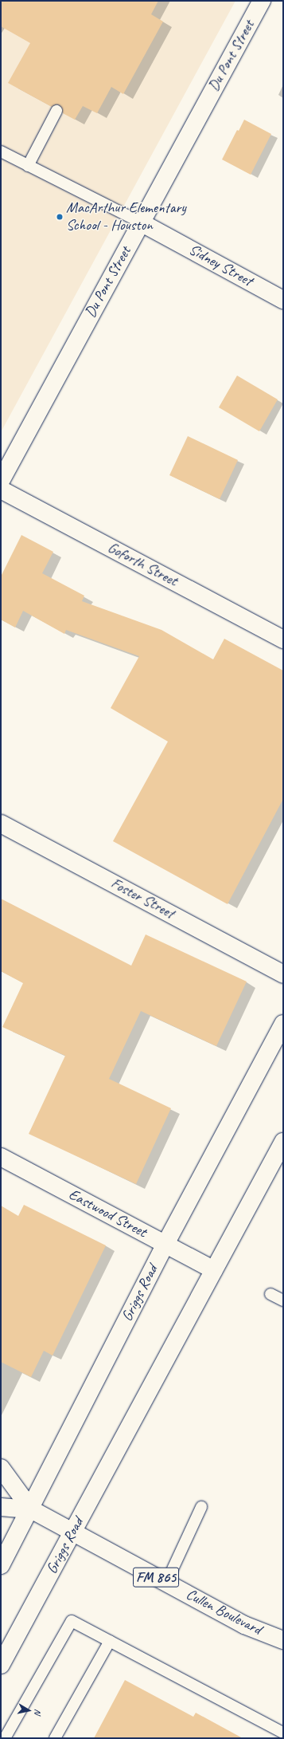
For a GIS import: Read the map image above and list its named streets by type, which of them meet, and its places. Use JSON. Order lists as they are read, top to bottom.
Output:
{
  "streets": {
    "street": [
      "Du Pont Street",
      "Sidney Street",
      "Goforth Street",
      "Foster Street",
      "Eastwood Street",
      "Griggs Road",
      "FM 865",
      "Cullen Boulevard"
    ]
  },
  "crossings": [
    ["Du Pont Street", "Sidney Street"],
    ["Eastwood Street", "Griggs Road"],
    ["Griggs Road", "Cullen Boulevard"]
  ],
  "places": ["MacArthur Elementary School - Houston"],
  "north": "right"
}
